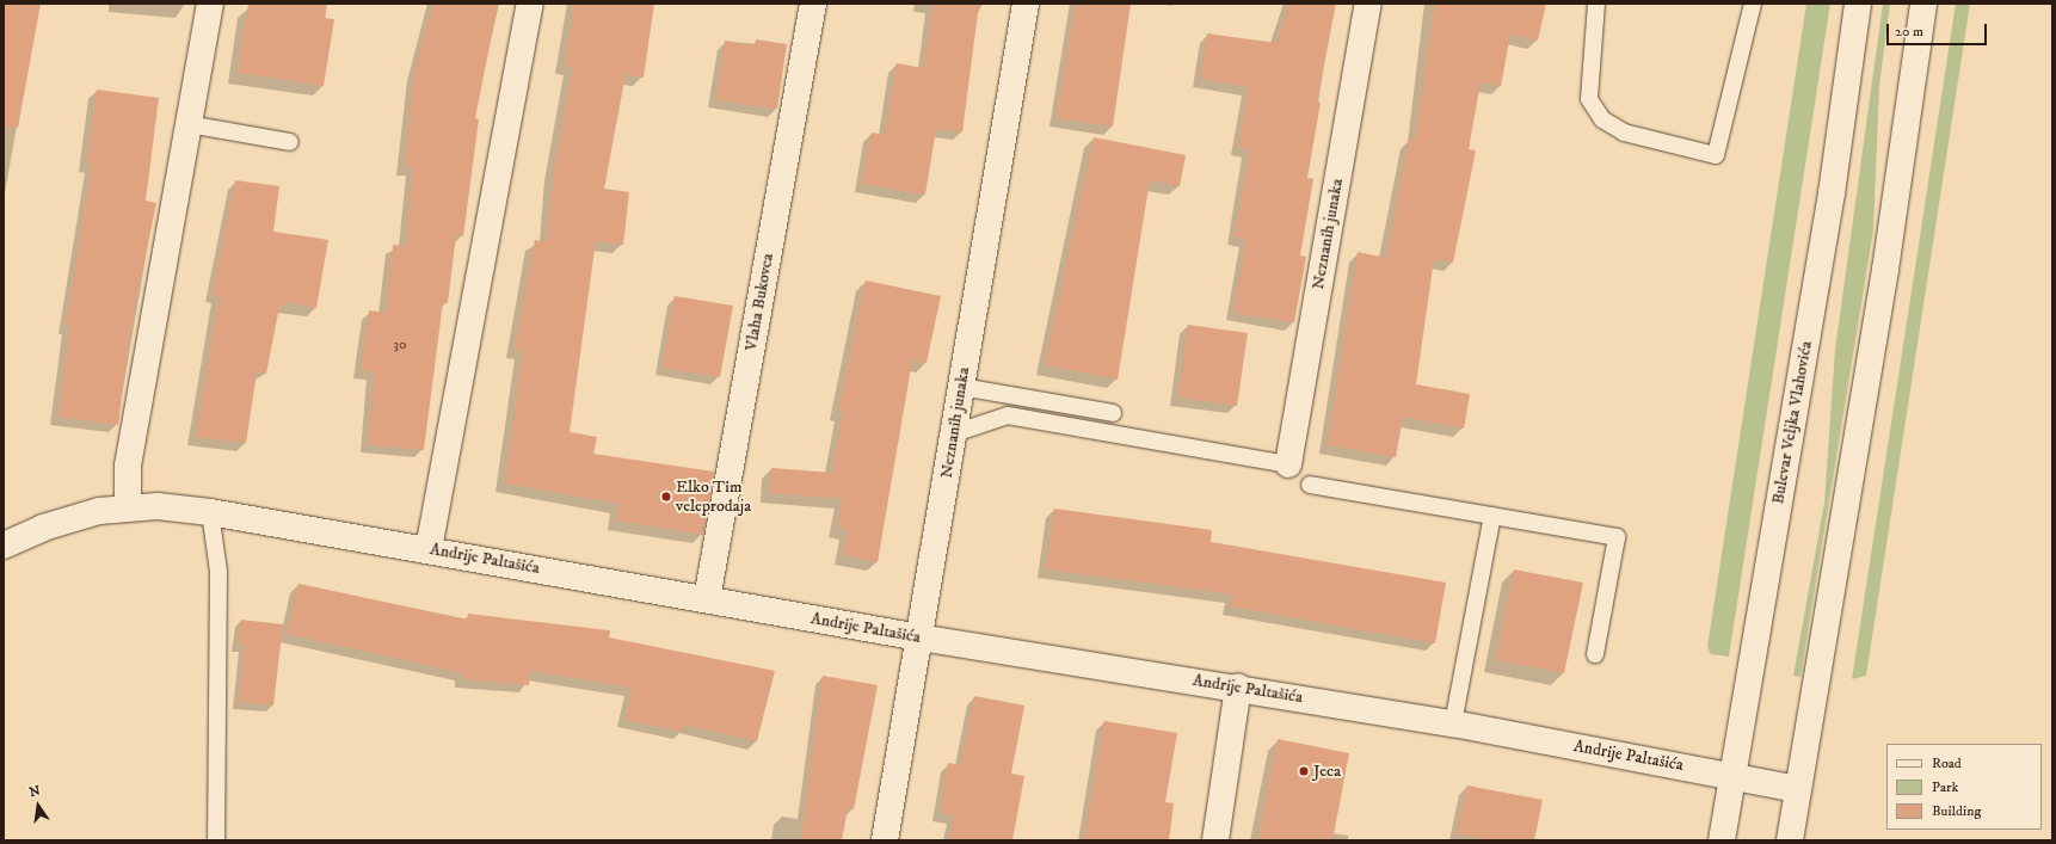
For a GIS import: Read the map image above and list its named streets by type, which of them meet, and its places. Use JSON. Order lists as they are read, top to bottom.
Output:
{
  "streets": {
    "street": [
      "Neznanih junaka",
      "Vlaha Bukovca",
      "Bulevar Veljka Vlahovića",
      "Andrije Paltašića"
    ]
  },
  "crossings": [
    ["Neznanih junaka", "Andrije Paltašića"],
    ["Vlaha Bukovca", "Andrije Paltašića"],
    ["Bulevar Veljka Vlahovića", "Andrije Paltašića"]
  ],
  "places": ["Elko Tim veleprodaja", "Jeca"],
  "house_numbers": ["30"],
  "legend": ["Road", "Park", "Building"],
  "scale_bar": "20 m",
  "north": "top"
}
